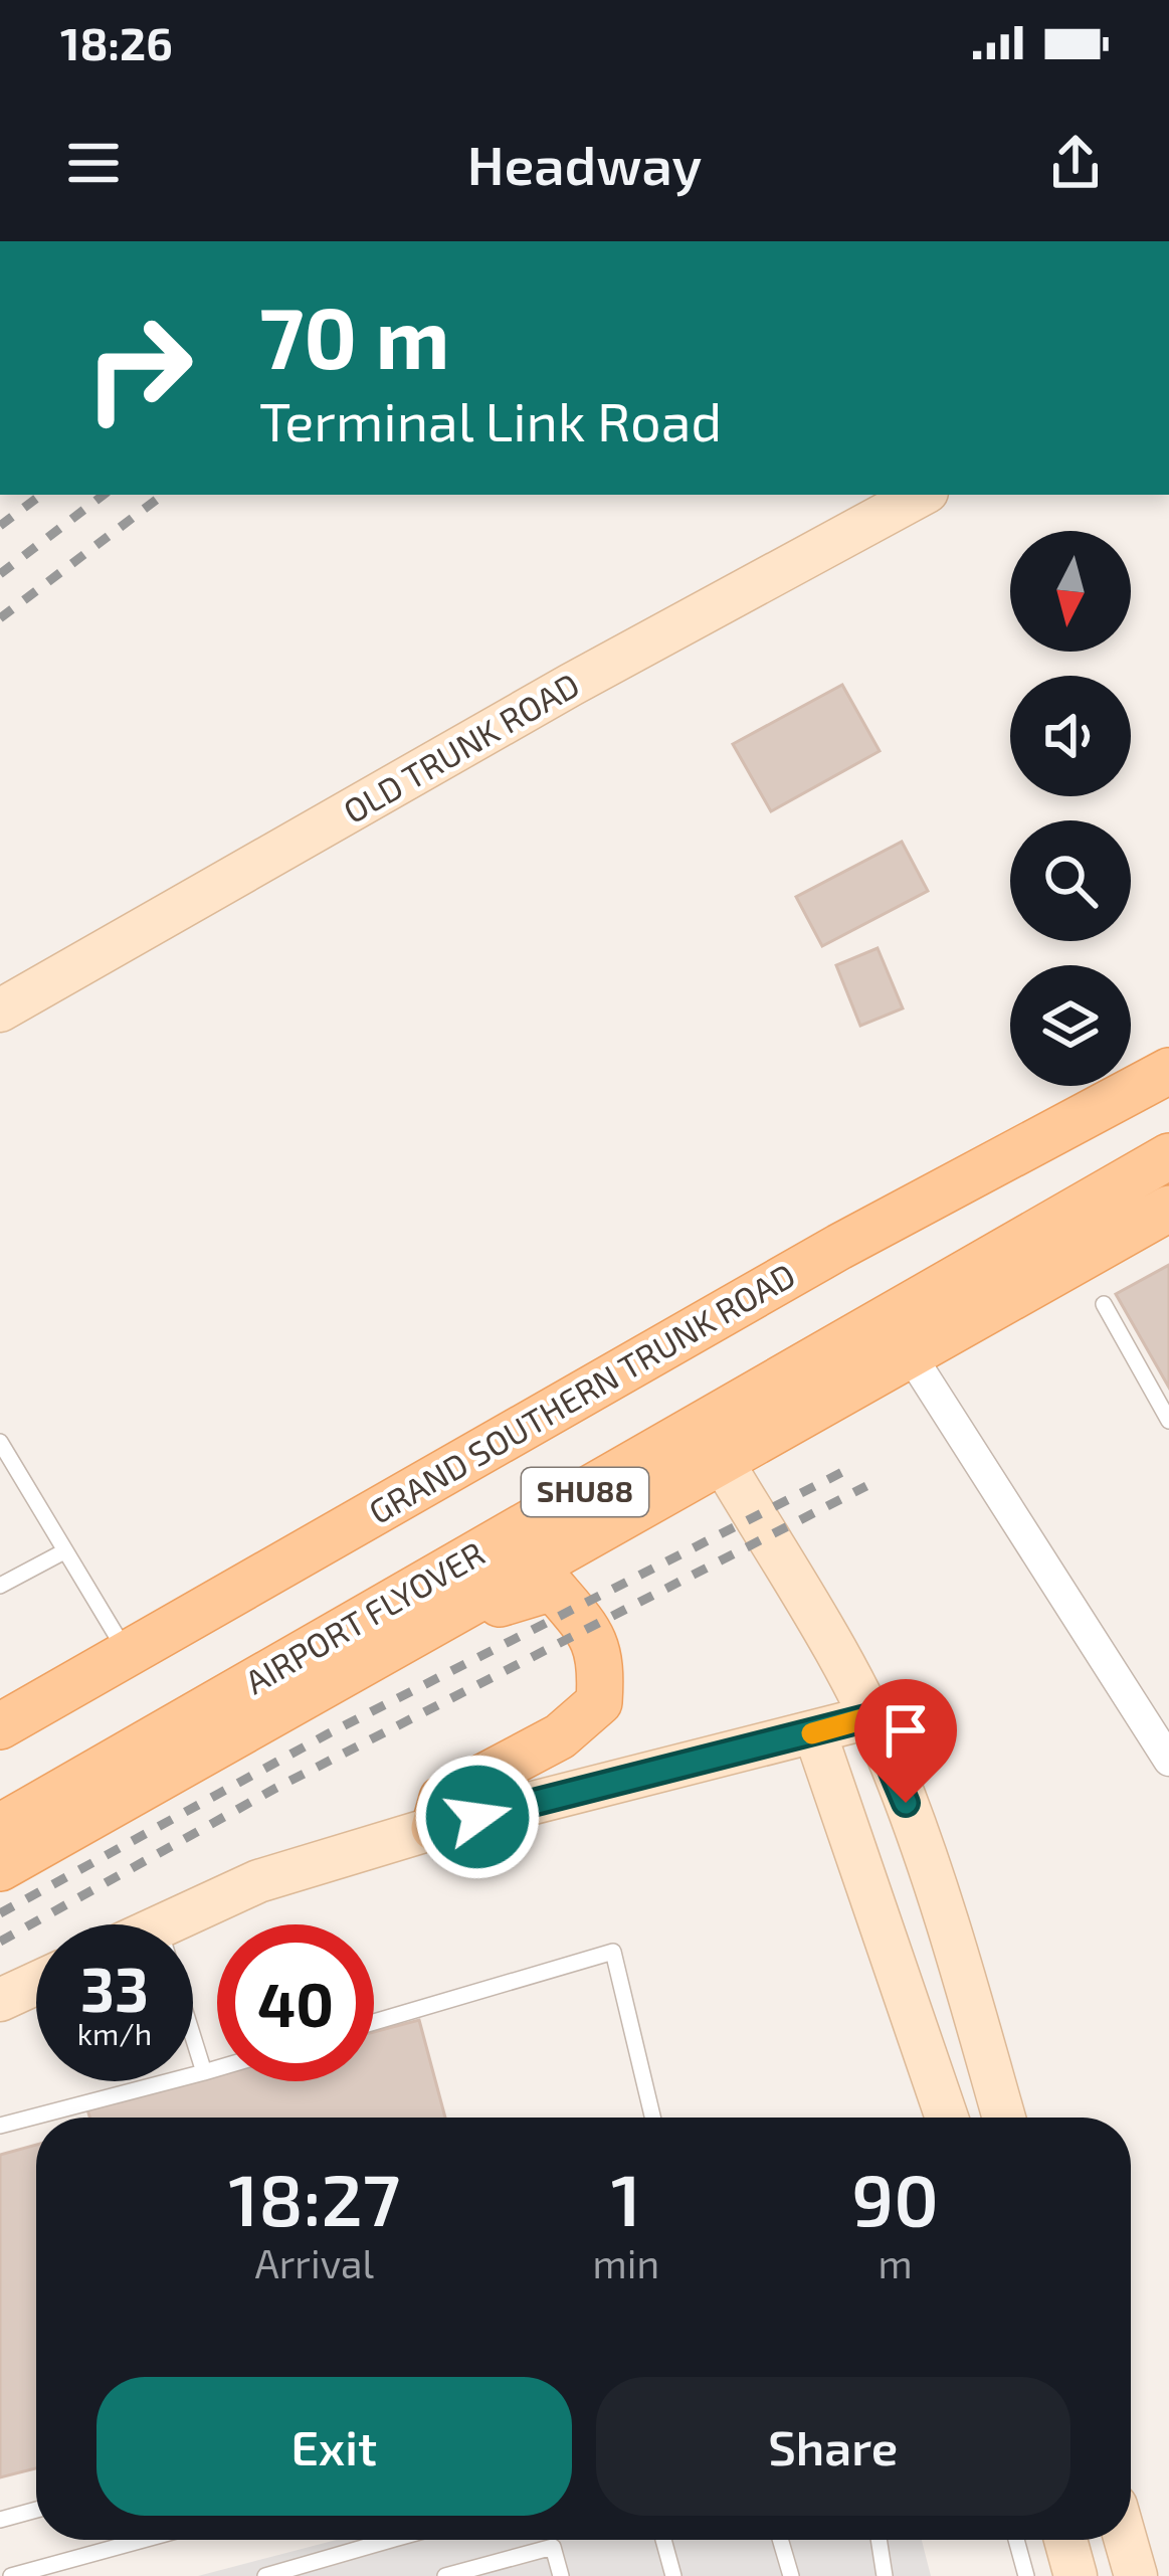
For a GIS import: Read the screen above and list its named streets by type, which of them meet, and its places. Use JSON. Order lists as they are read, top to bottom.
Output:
{
  "streets": {
    "main road": ["GRAND SOUTHERN TRUNK ROAD", "SHU88", "AIRPORT FLYOVER"],
    "street": ["OLD TRUNK ROAD"]
  },
  "north": "bottom",
  "page": {
    "status": "18:26",
    "header": "Headway",
    "turn": ["70 m", "Terminal Link Road"],
    "speed": "33 km/h",
    "limit": "40",
    "eta": [
      "18:27",
      "Arrival",
      "1",
      "min",
      "90",
      "m"
    ],
    "buttons": ["Exit", "Share"]
  }
}
